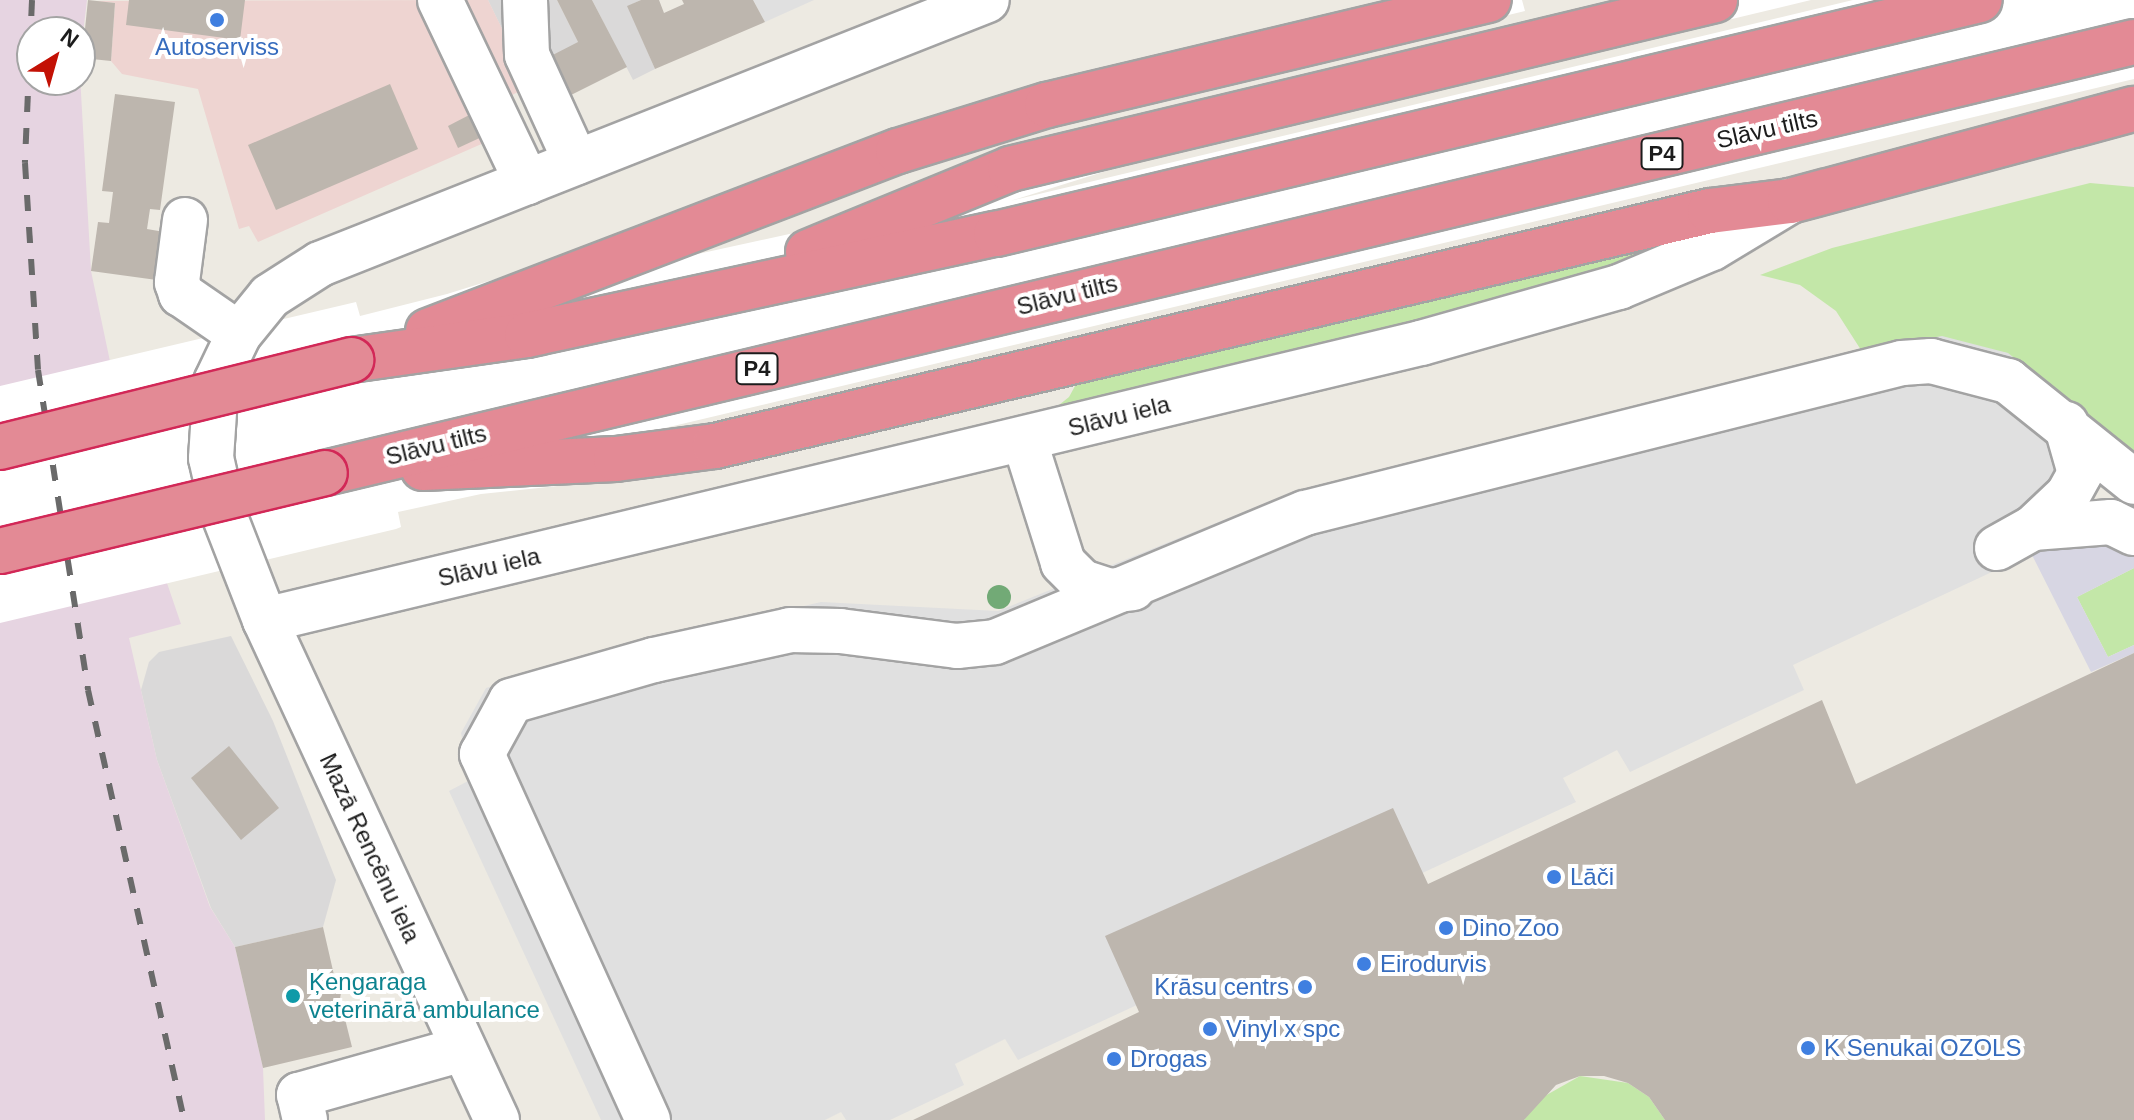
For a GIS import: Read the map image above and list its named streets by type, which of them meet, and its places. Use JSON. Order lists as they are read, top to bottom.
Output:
{
  "streets": {
    "highway": ["Slāvu tilts", "P4"],
    "street": ["Slāvu iela", "Mazā Rencēnu iela"]
  },
  "crossings": [
    ["Slāvu iela", "Mazā Rencēnu iela"]
  ],
  "places": [
    "Autoserviss",
    "Lāči",
    "Dino Zoo",
    "Eirodurvis",
    "Krāsu centrs",
    "Ķengaraga veterinārā ambulance",
    "Vinyl x spc",
    "K Senukai OZOLS",
    "Drogas"
  ],
  "north": "top right"
}
